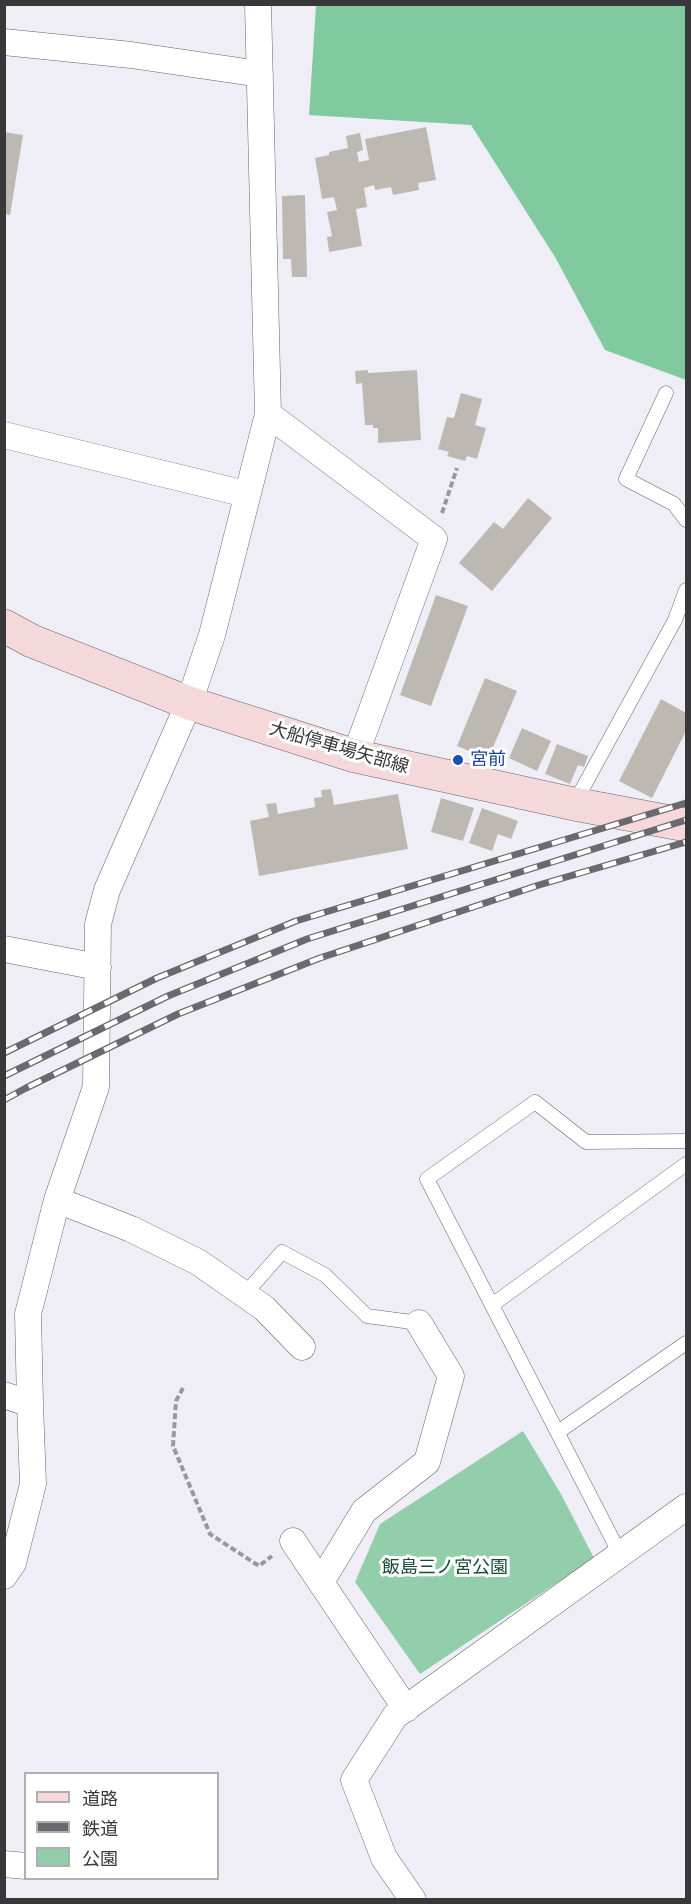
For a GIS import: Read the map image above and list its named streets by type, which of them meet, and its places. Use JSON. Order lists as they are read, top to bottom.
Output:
{
  "streets": {
    "main road": ["大船停車場矢部線"]
  },
  "parks": ["飯島三ノ宮公園"],
  "places": ["宮前"],
  "legend": ["道路", "鉄道", "公園"]
}
